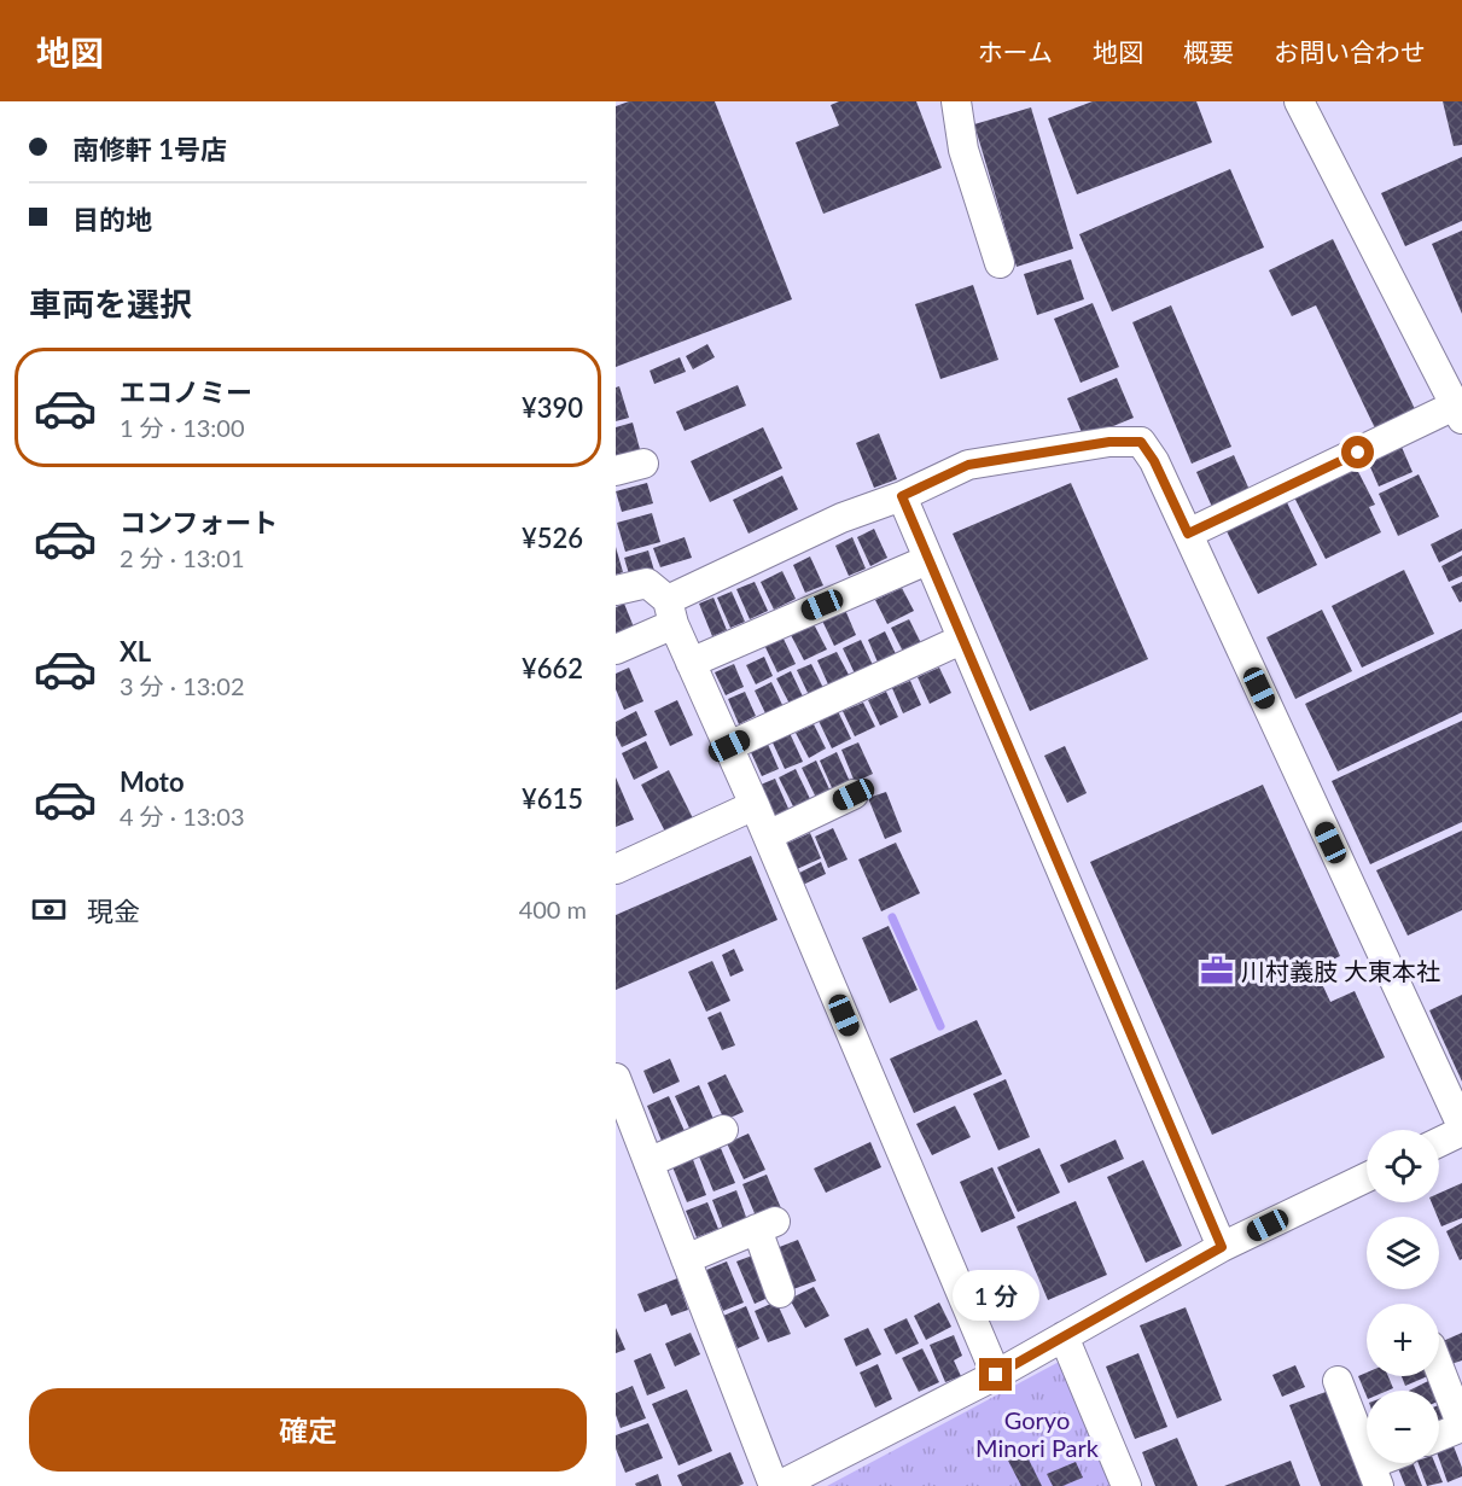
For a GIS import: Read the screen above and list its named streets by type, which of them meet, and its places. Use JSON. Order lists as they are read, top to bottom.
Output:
{
  "parks": ["Goryo Minori Park"],
  "places": {
    "office": ["川村義肢 大東本社"]
  },
  "page": {
    "header": "地図",
    "nav": [
      "ホーム",
      "地図",
      "概要",
      "お問い合わせ"
    ],
    "banner": ["南修軒 1号店", "目的地"],
    "heading": "車両を選択",
    "list": [
      {
        "name": "エコノミー",
        "note": "1 分 · 13:00",
        "value": "¥390"
      },
      {
        "name": "コンフォート",
        "note": "2 分 · 13:01",
        "value": "¥526"
      },
      {
        "name": "XL",
        "note": "3 分 · 13:02",
        "value": "¥662"
      },
      {
        "name": "Moto",
        "note": "4 分 · 13:03",
        "value": "¥615"
      }
    ],
    "pay": ["現金", "400 m"],
    "map_buttons": ["+", "−"],
    "bubble": "1 分",
    "buttons": "確定"
  }
}
